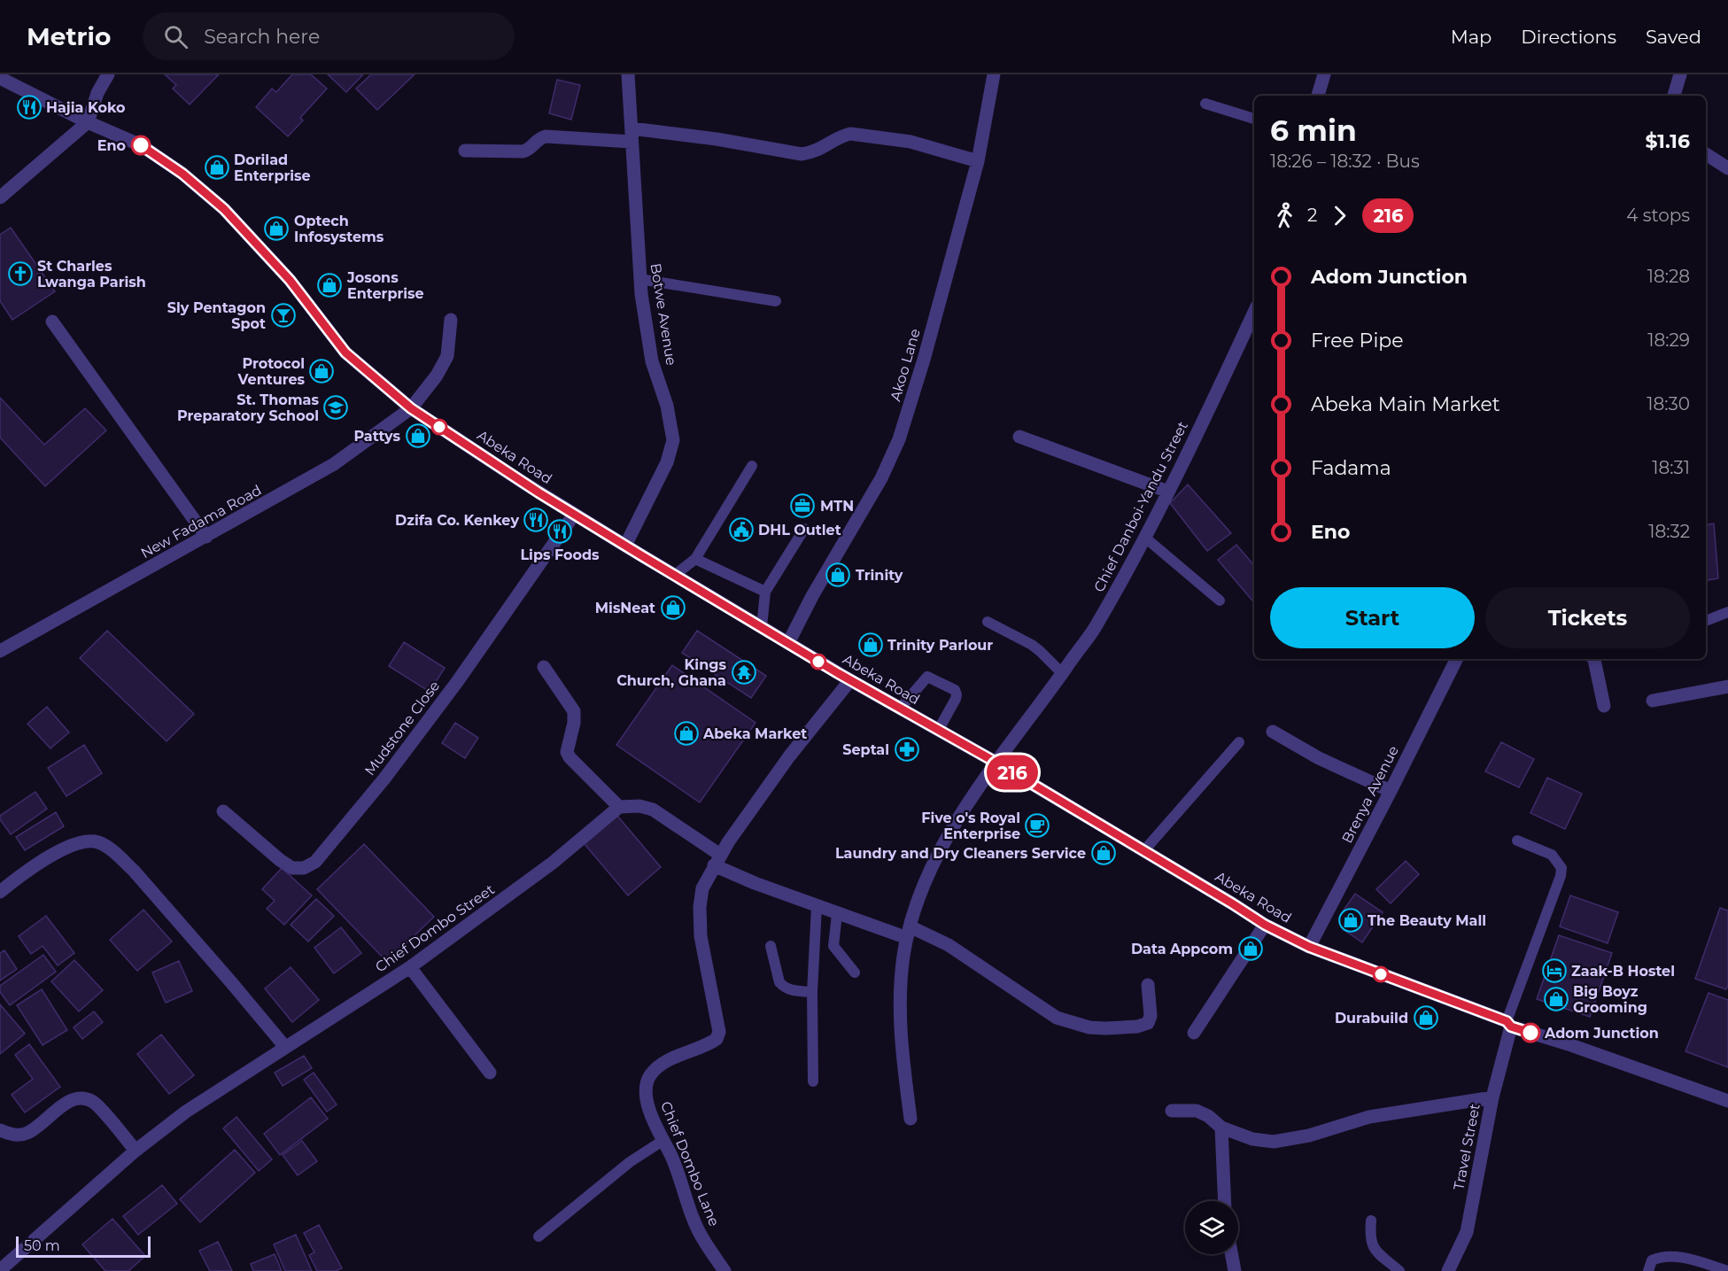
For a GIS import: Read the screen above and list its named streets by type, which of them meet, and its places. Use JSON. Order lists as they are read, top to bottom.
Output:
{
  "streets": {
    "street": [
      "Botwe Avenue",
      "Akoo Lane",
      "Abeka Road",
      "Chief Danboi-Yandu Street",
      "New Fadama Road",
      "Mudstone Close",
      "Brenya Avenue",
      "Chief Dombo Street",
      "Travel Street",
      "Chief Dombo Lane"
    ]
  },
  "crossings": [
    ["Botwe Avenue", "Abeka Road"],
    ["Akoo Lane", "Abeka Road"],
    ["Abeka Road", "Chief Danboi-Yandu Street"],
    ["Abeka Road", "New Fadama Road"],
    ["Abeka Road", "Mudstone Close"],
    ["Abeka Road", "Brenya Avenue"],
    ["Abeka Road", "Travel Street"]
  ],
  "places": {
    "restaurant": ["Hajia Koko", "Dzifa Co. Kenkey", "Lips Foods"],
    "other": ["Eno", "Adom Junction"],
    "shop": [
      "Dorilad Enterprise",
      "Optech Infosystems",
      "Josons Enterprise",
      "Protocol Ventures",
      "Pattys",
      "Trinity",
      "MisNeat",
      "Trinity Parlour",
      "Abeka Market",
      "Laundry and Dry Cleaners Service",
      "The Beauty Mall",
      "Data Appcom",
      "Big Boyz Grooming",
      "Durabuild"
    ],
    "church": ["St Charles Lwanga Parish"],
    "bar": ["Sly Pentagon Spot"],
    "school or university": ["St. Thomas Preparatory School"],
    "office": ["MTN"],
    "public building": ["DHL Outlet"],
    "temple": ["Kings Church, Ghana"],
    "pharmacy": ["Septal"],
    "cafe": ["Five o's Royal Enterprise"],
    "hotel": ["Zaak-B Hostel"]
  },
  "lines": ["bus line 216"],
  "scale_bar": "50 m",
  "page": {
    "header": "Metrio",
    "search": "Search here",
    "nav": ["Map", "Directions", "Saved"],
    "on_map": "216",
    "heading": ["6 min", "18:26 – 18:32 · Bus", "$1.16"],
    "legs": ["2", "216", "4 stops"],
    "list": [
      {
        "name": "Adom Junction",
        "value": "18:28"
      },
      {
        "name": "Free Pipe",
        "value": "18:29"
      },
      {
        "name": "Abeka Main Market",
        "value": "18:30"
      },
      {
        "name": "Fadama",
        "value": "18:31"
      },
      {
        "name": "Eno",
        "value": "18:32"
      }
    ],
    "buttons": ["Start", "Tickets"],
    "scale": "50 m"
  }
}
